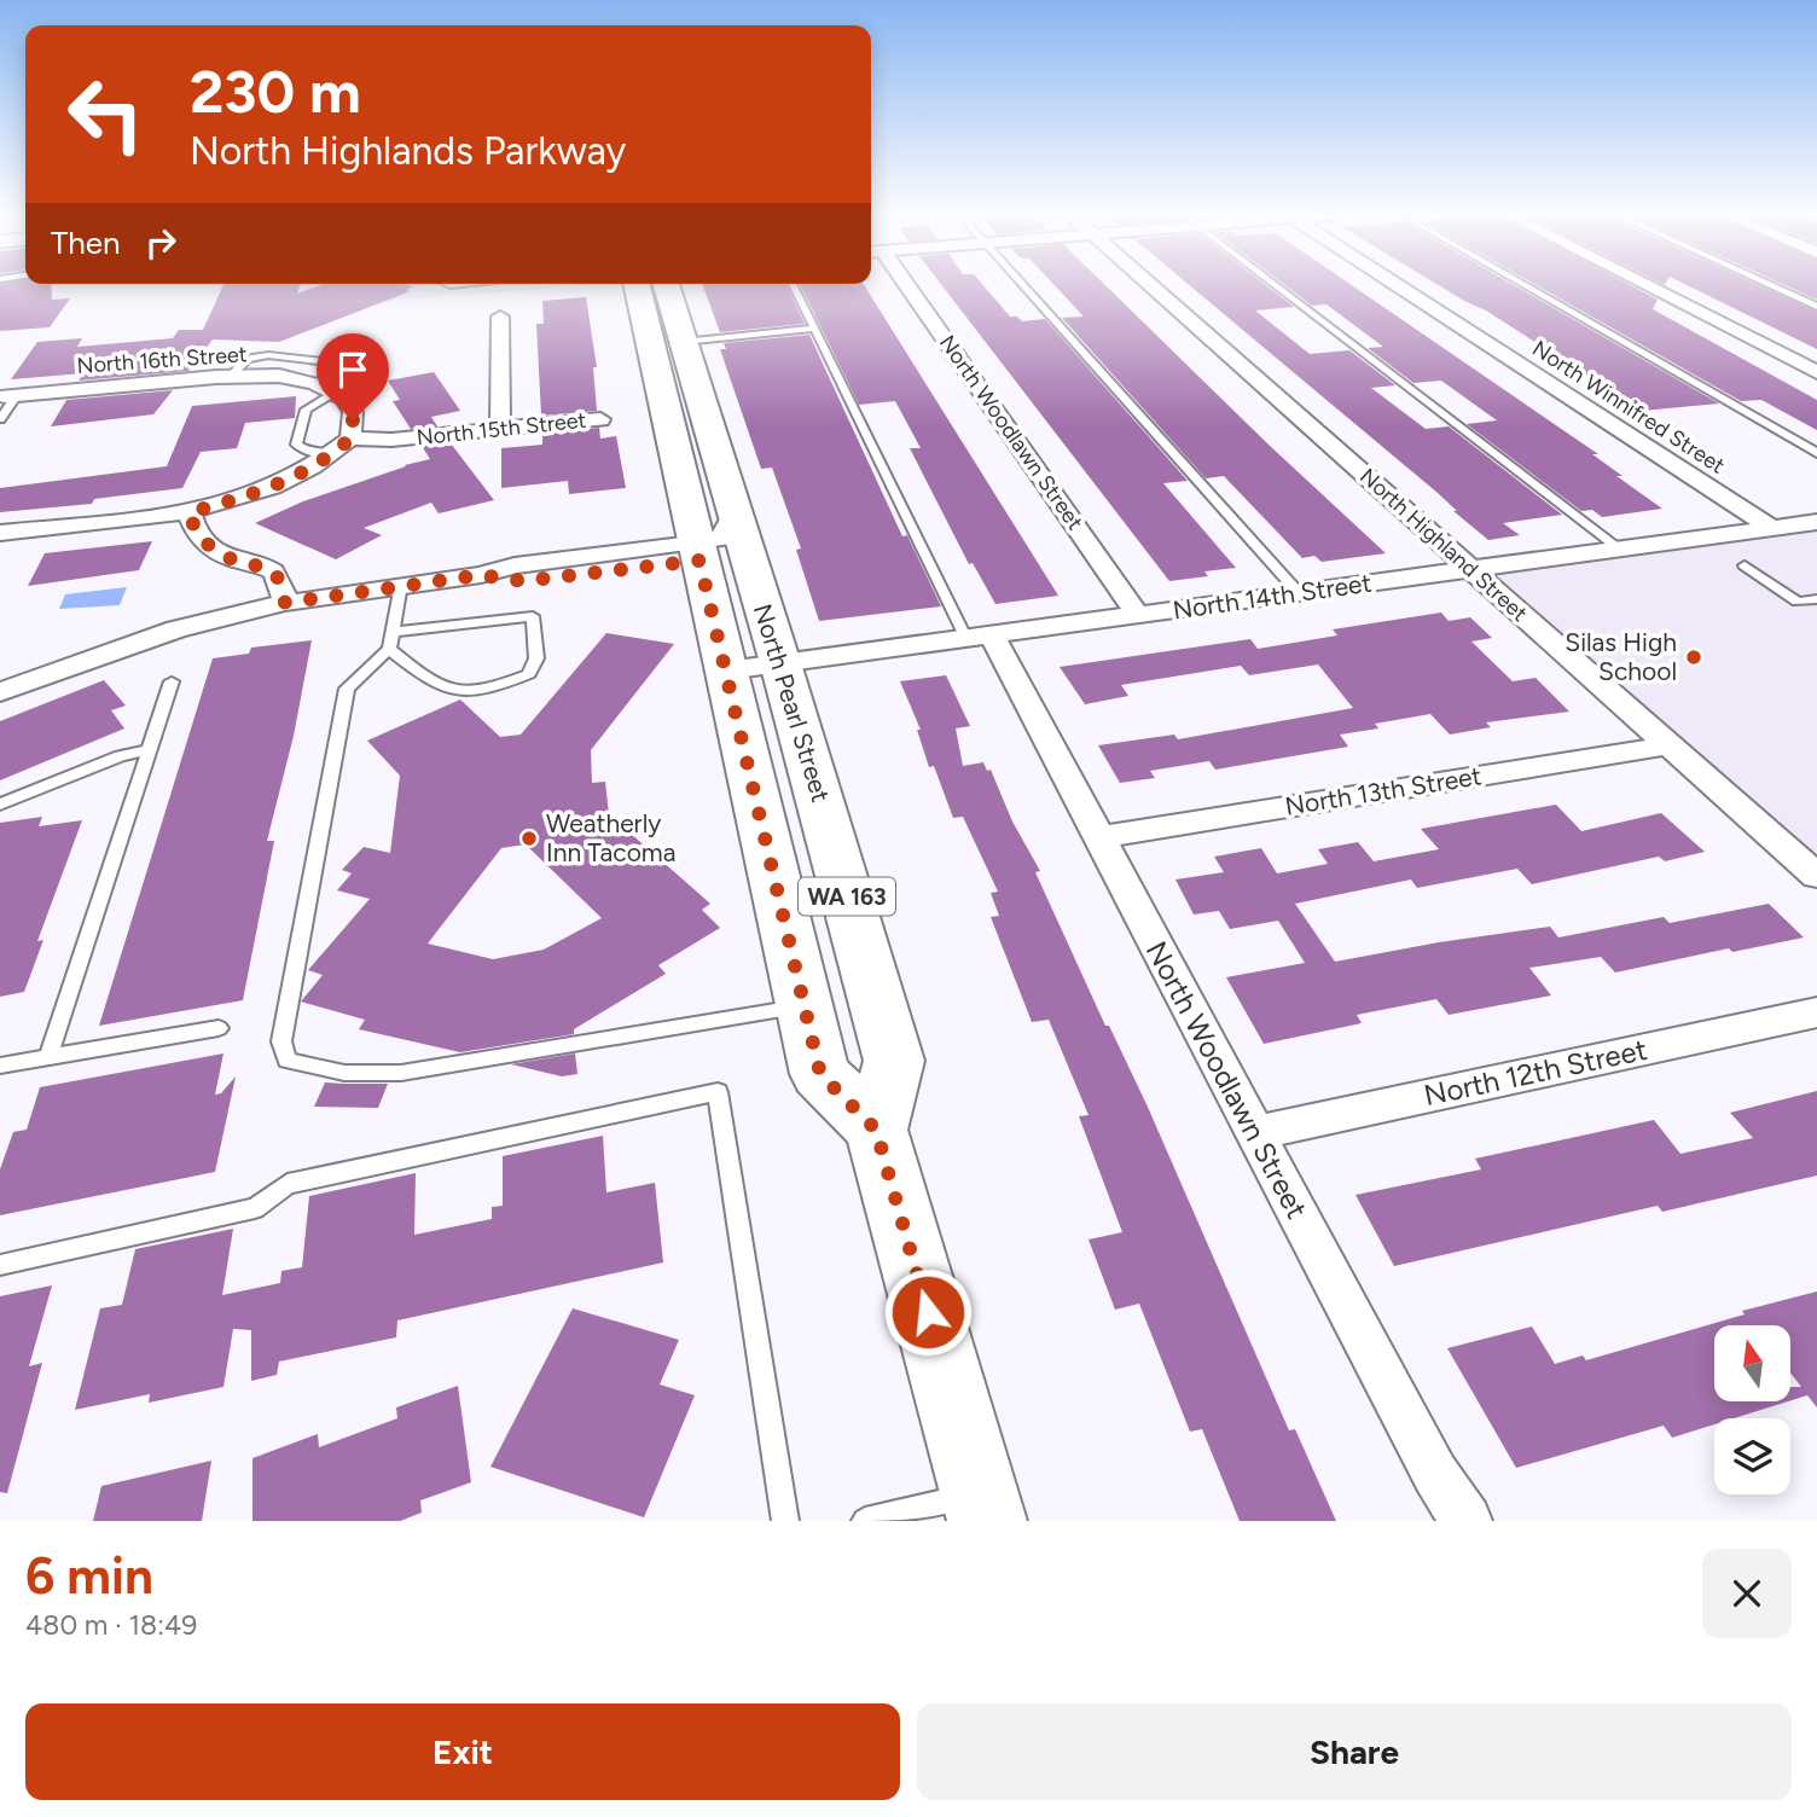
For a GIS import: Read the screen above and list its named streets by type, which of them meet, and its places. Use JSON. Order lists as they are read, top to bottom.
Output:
{
  "streets": {
    "main road": ["North Pearl Street", "WA 163"],
    "street": [
      "North 16th Street",
      "North Winnifred Street",
      "North 15th Street",
      "North Woodlawn Street",
      "North Highland Street",
      "North 14th Street",
      "North 13th Street",
      "North 12th Street"
    ]
  },
  "crossings": [
    ["North 16th Street", "North 15th Street"],
    ["North Winnifred Street", "North 14th Street"],
    ["North Woodlawn Street", "North 14th Street"],
    ["North Woodlawn Street", "North 13th Street"],
    ["North Woodlawn Street", "North 12th Street"],
    ["North Highland Street", "North 14th Street"],
    ["North Highland Street", "North 13th Street"],
    ["North 14th Street", "North Pearl Street"]
  ],
  "places": ["Silas High School", "Weatherly Inn Tacoma"],
  "north": "top",
  "page": {
    "turn": ["230 m", "North Highlands Parkway"],
    "then": "Then",
    "heading": ["6 min", "480 m · 18:49"],
    "buttons": ["Exit", "Share"]
  }
}
